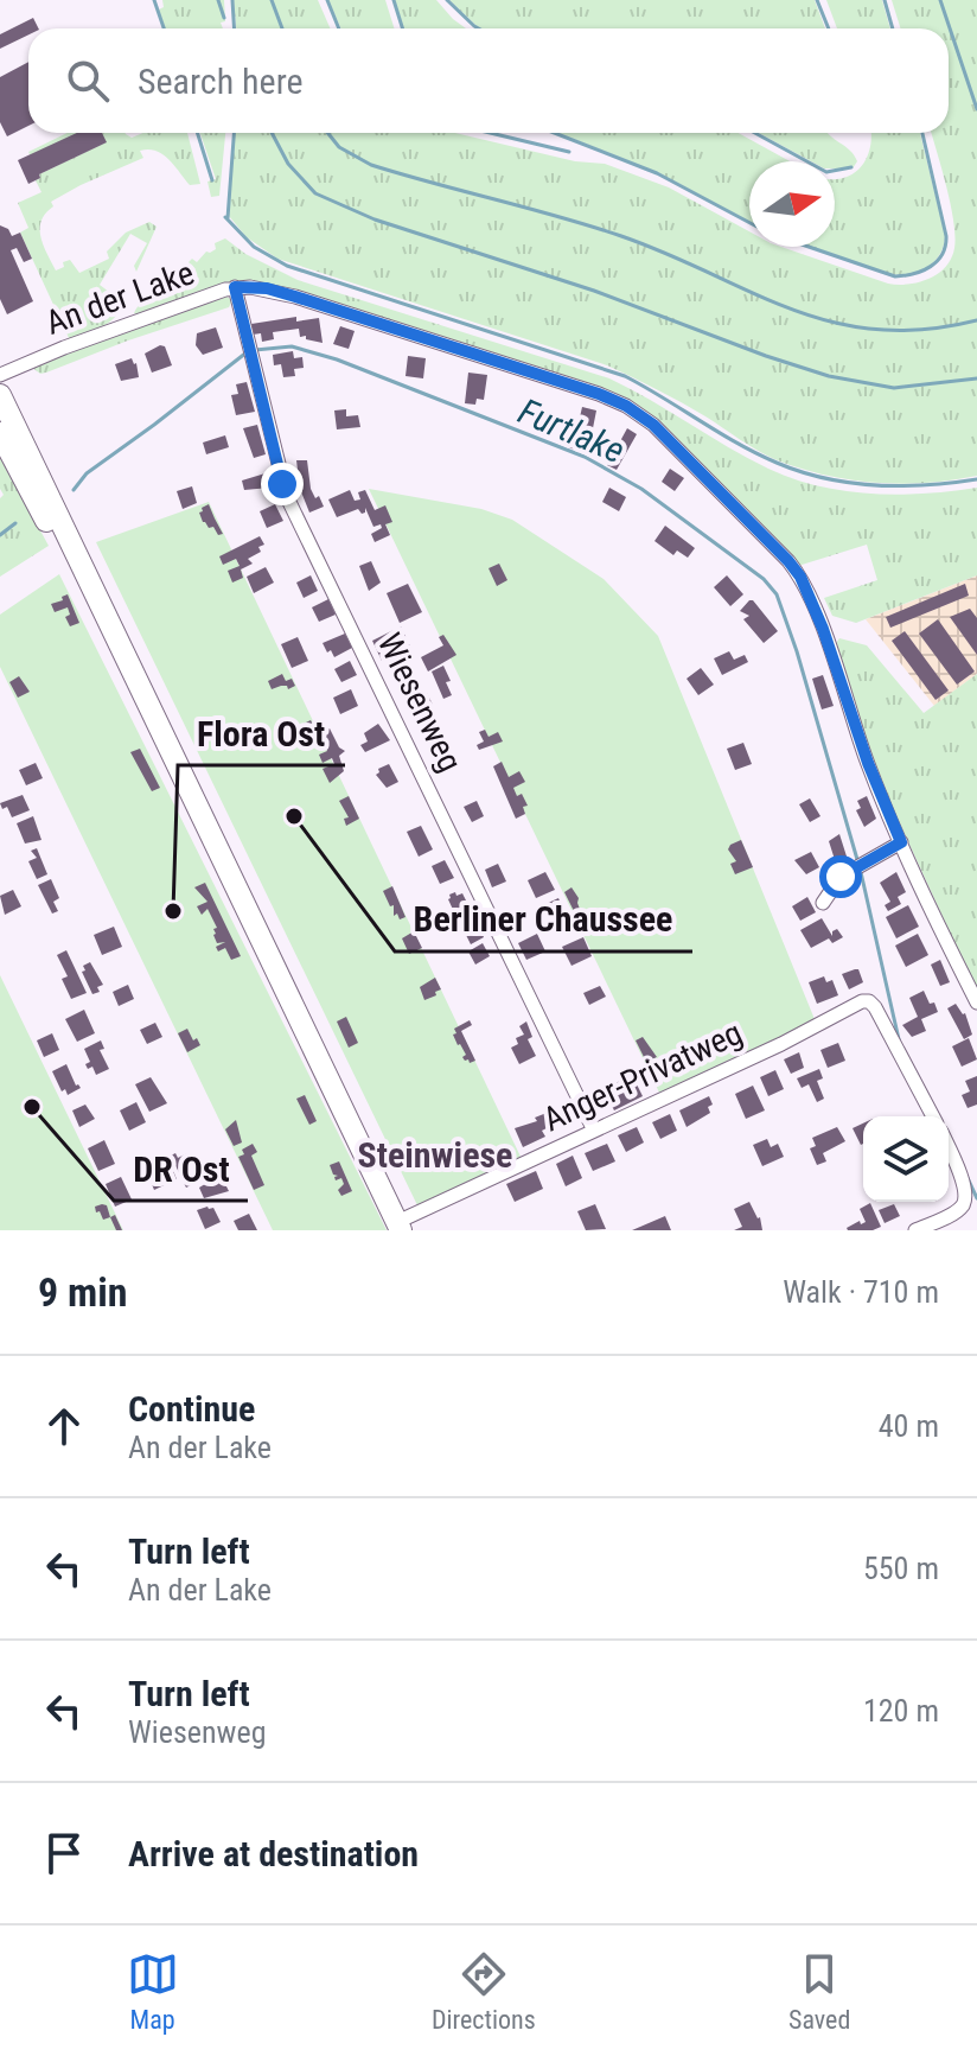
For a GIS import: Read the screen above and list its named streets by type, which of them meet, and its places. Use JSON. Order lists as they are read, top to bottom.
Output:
{
  "streets": {
    "street": ["An der Lake", "Wiesenweg", "Anger-Privatweg"]
  },
  "crossings": [
    ["An der Lake", "Wiesenweg"],
    ["Wiesenweg", "Anger-Privatweg"]
  ],
  "districts": ["Steinwiese"],
  "water": ["Furtlake"],
  "places": ["Berliner Chaussee", "Flora Ost", "DR Ost"],
  "north": "right",
  "page": {
    "search": "Search here",
    "heading": ["9 min", "Walk · 710 m"],
    "list": [
      ["Continue", "An der Lake", "40 m"],
      ["Turn left", "An der Lake", "550 m"],
      ["Turn left", "Wiesenweg", "120 m"],
      "Arrive at destination"
    ],
    "nav": ["Map", "Directions", "Saved"]
  }
}
